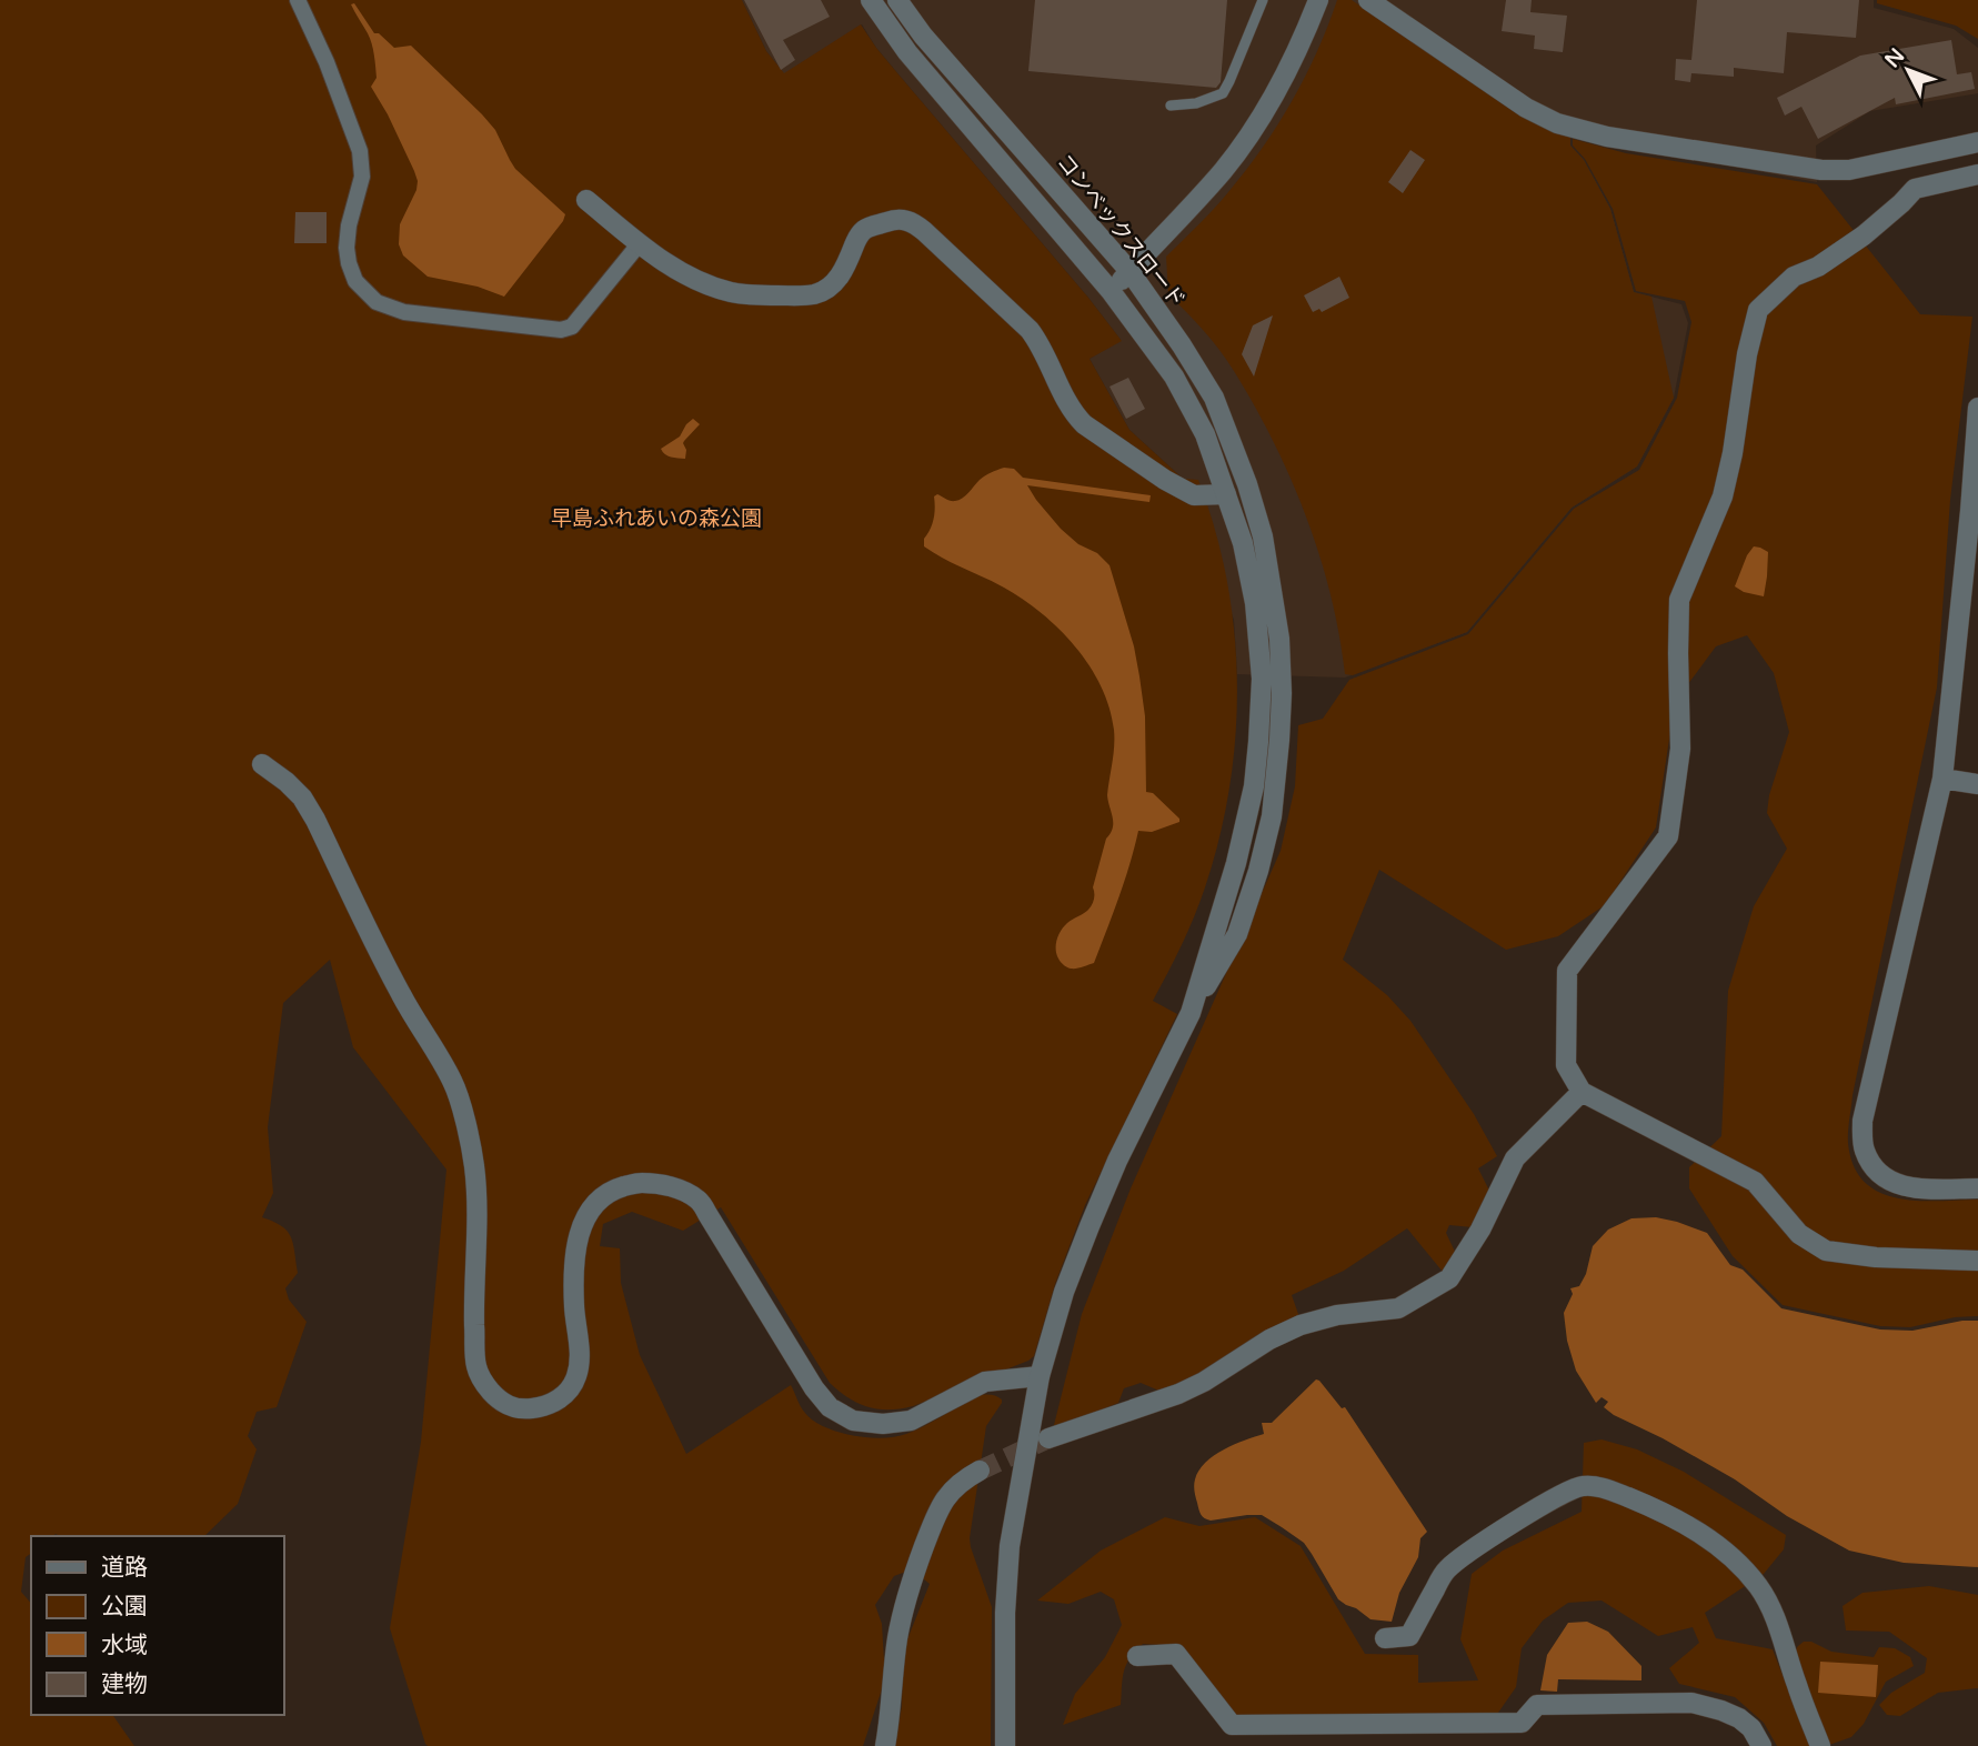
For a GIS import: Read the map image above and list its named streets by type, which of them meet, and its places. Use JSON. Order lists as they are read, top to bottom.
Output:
{
  "streets": {
    "street": ["コンベックスロード"]
  },
  "parks": ["早島ふれあいの森公園"],
  "legend": [
    "道路",
    "公園",
    "水域",
    "建物"
  ],
  "north": "top left"
}
